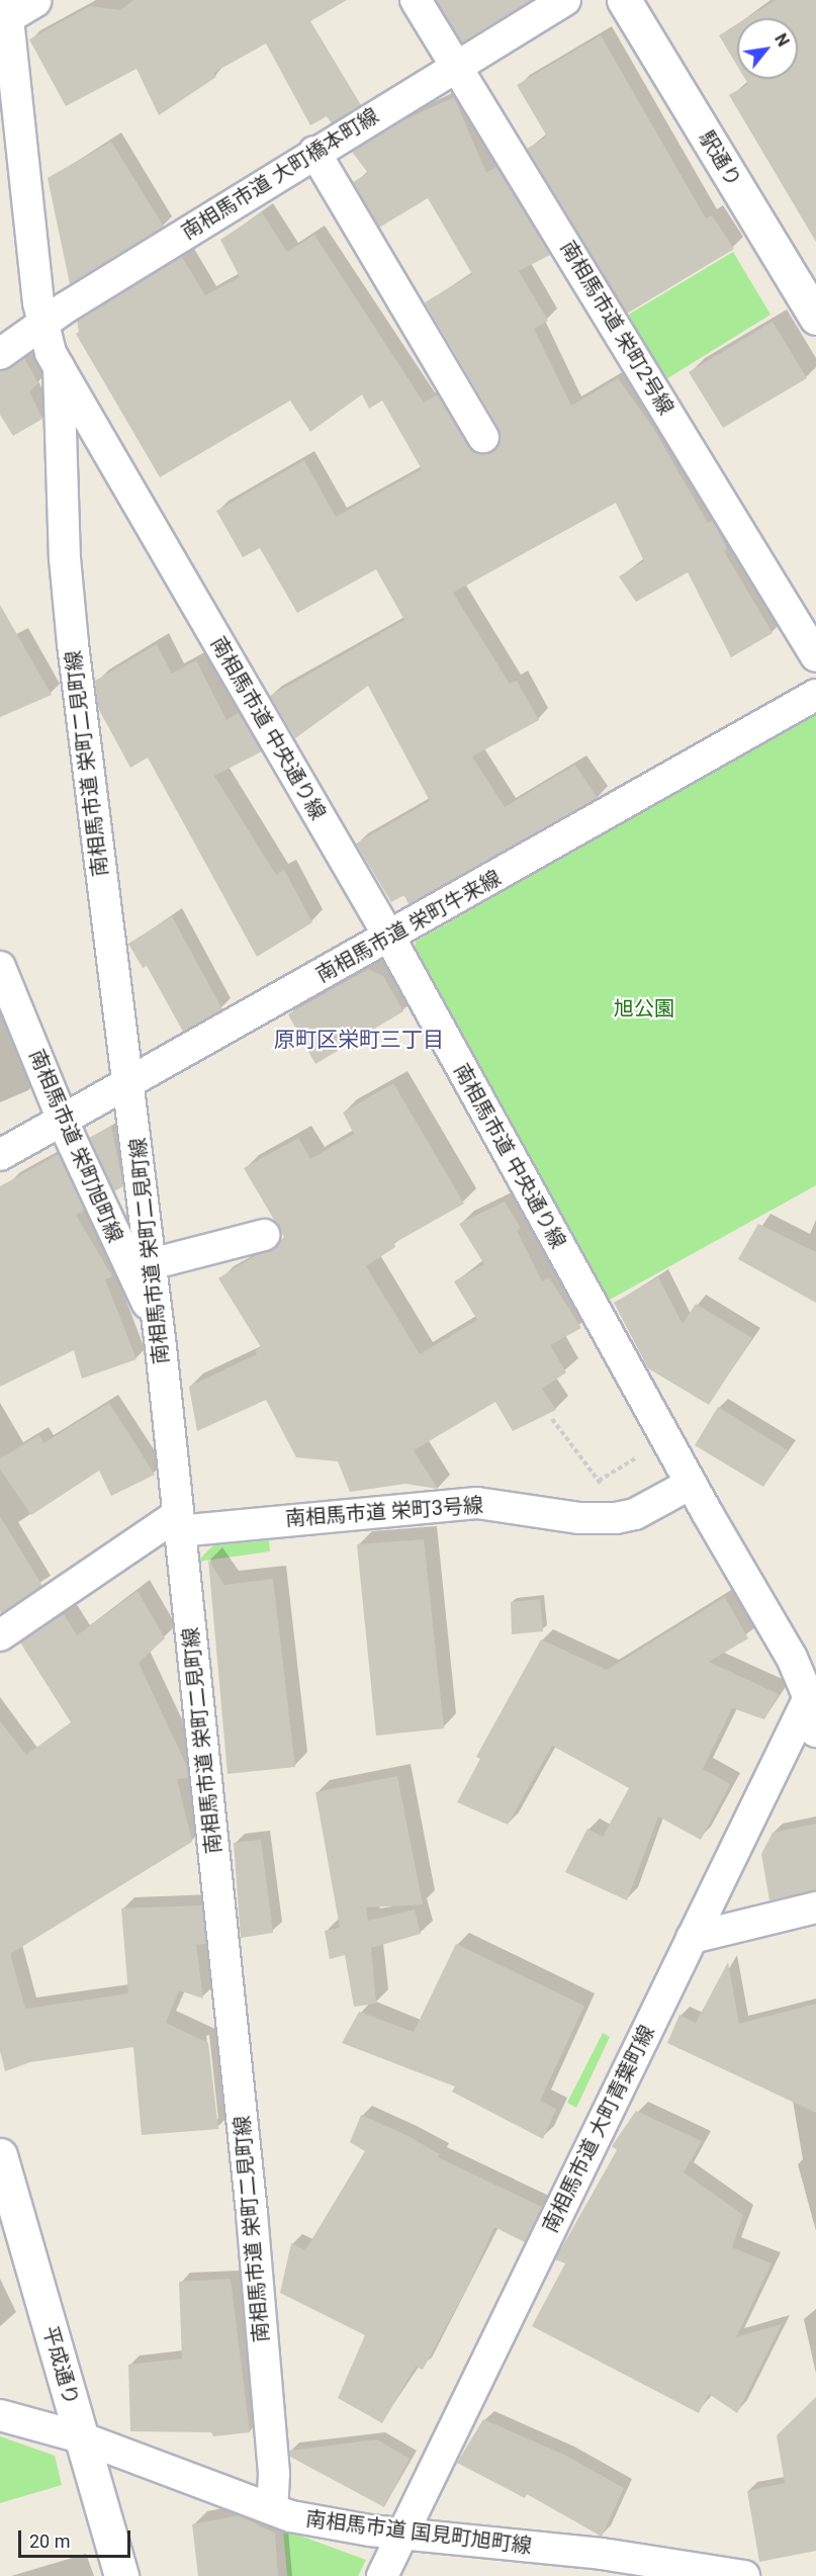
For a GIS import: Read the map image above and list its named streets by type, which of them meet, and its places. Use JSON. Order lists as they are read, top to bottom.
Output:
{
  "streets": {
    "street": [
      "駅通り",
      "南相馬市道 大町橋本町線",
      "南相馬市道 栄町2号線",
      "南相馬市道 中央通り線",
      "南相馬市道 栄町二見町線",
      "南相馬市道 栄町牛来線",
      "南相馬市道 栄町旭町線",
      "南相馬市道 栄町3号線",
      "南相馬市道 大町青葉町線",
      "平成通り",
      "南相馬市道 国見町旭町線"
    ]
  },
  "crossings": [
    ["南相馬市道 大町橋本町線", "南相馬市道 栄町2号線"],
    ["南相馬市道 大町橋本町線", "南相馬市道 栄町二見町線"],
    ["南相馬市道 中央通り線", "南相馬市道 栄町二見町線"],
    ["南相馬市道 中央通り線", "南相馬市道 栄町牛来線"],
    ["南相馬市道 中央通り線", "南相馬市道 栄町3号線"],
    ["南相馬市道 中央通り線", "南相馬市道 大町青葉町線"],
    ["南相馬市道 栄町二見町線", "南相馬市道 栄町牛来線"],
    ["南相馬市道 栄町二見町線", "南相馬市道 栄町旭町線"],
    ["南相馬市道 栄町二見町線", "南相馬市道 栄町3号線"],
    ["南相馬市道 栄町二見町線", "南相馬市道 国見町旭町線"],
    ["南相馬市道 栄町牛来線", "南相馬市道 栄町旭町線"],
    ["南相馬市道 大町青葉町線", "南相馬市道 国見町旭町線"],
    ["平成通り", "南相馬市道 国見町旭町線"]
  ],
  "districts": ["原町区栄町三丁目"],
  "parks": ["旭公園"],
  "scale_bar": "20 m",
  "north": "top right"
}
